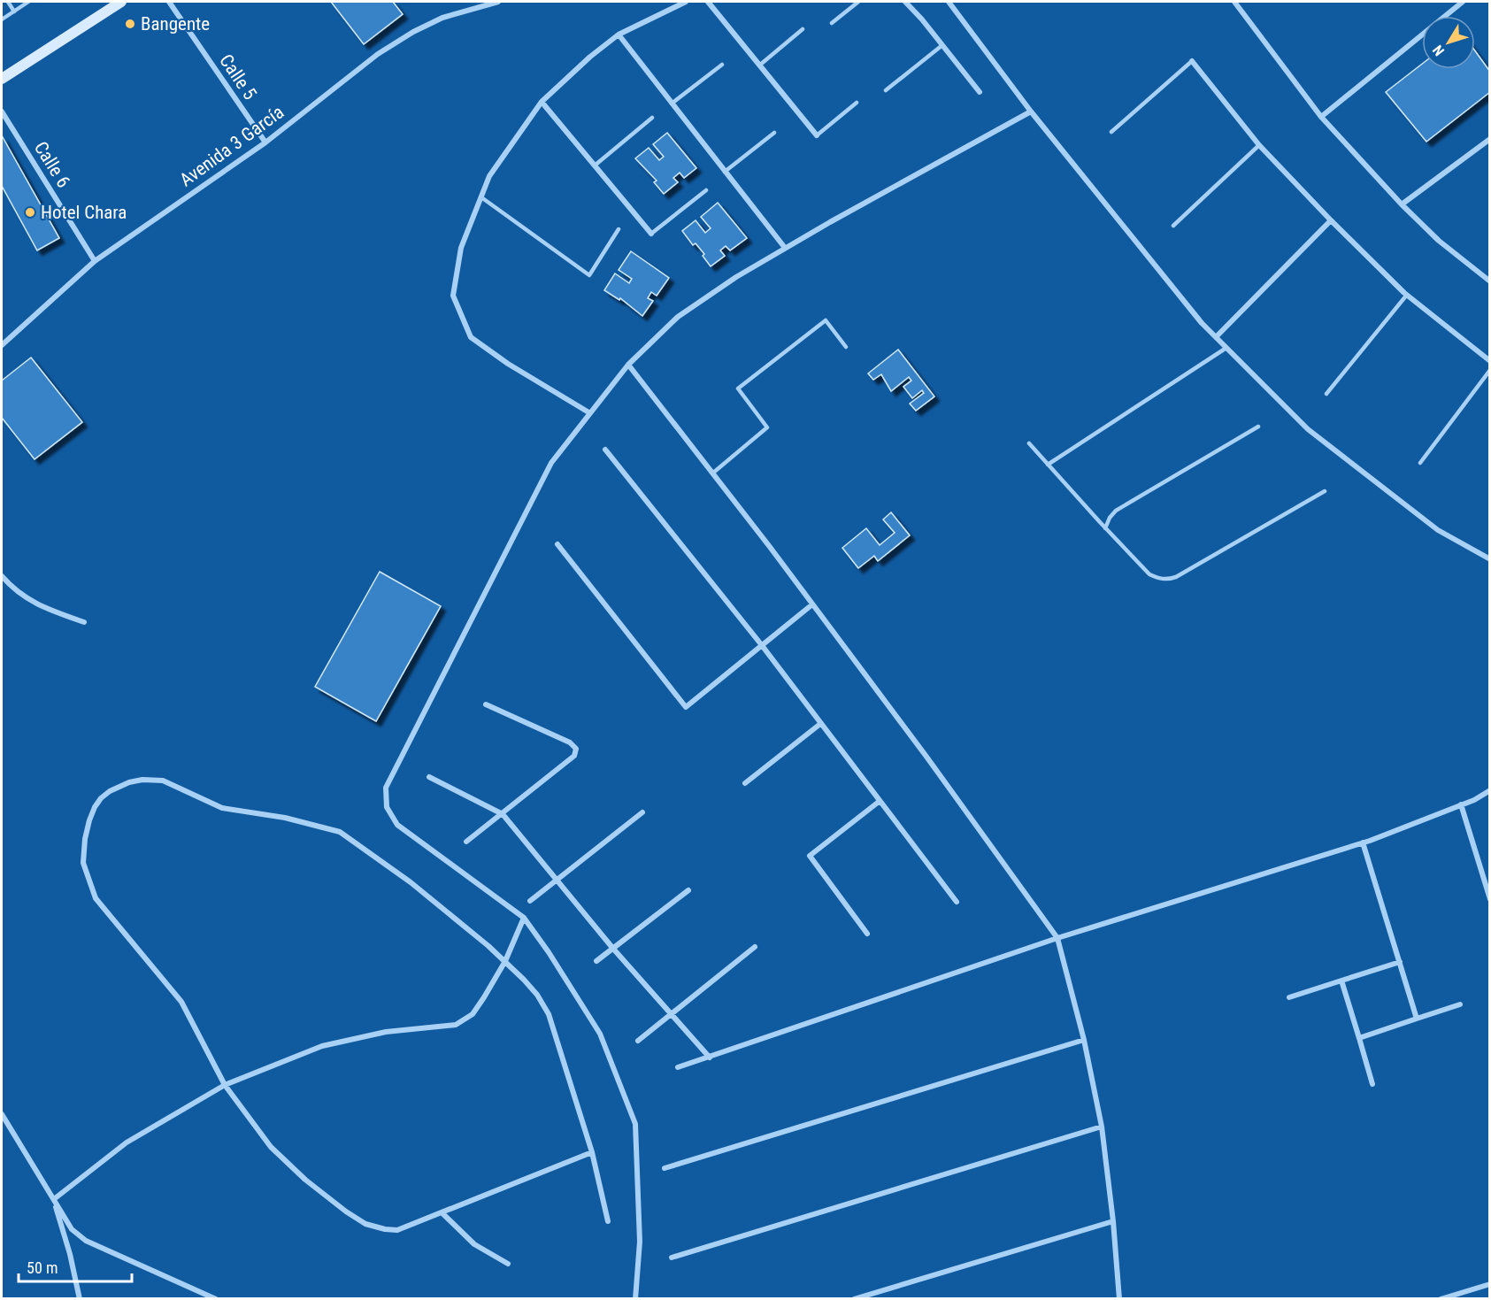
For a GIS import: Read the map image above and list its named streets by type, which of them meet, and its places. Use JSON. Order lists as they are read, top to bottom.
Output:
{
  "streets": {
    "street": ["Calle 5", "Avenida 3 García", "Calle 6"]
  },
  "crossings": [
    ["Calle 5", "Avenida 3 García"],
    ["Avenida 3 García", "Calle 6"]
  ],
  "places": ["Bangente", "Hotel Chara"],
  "scale_bar": "50 m",
  "north": "bottom left"
}
